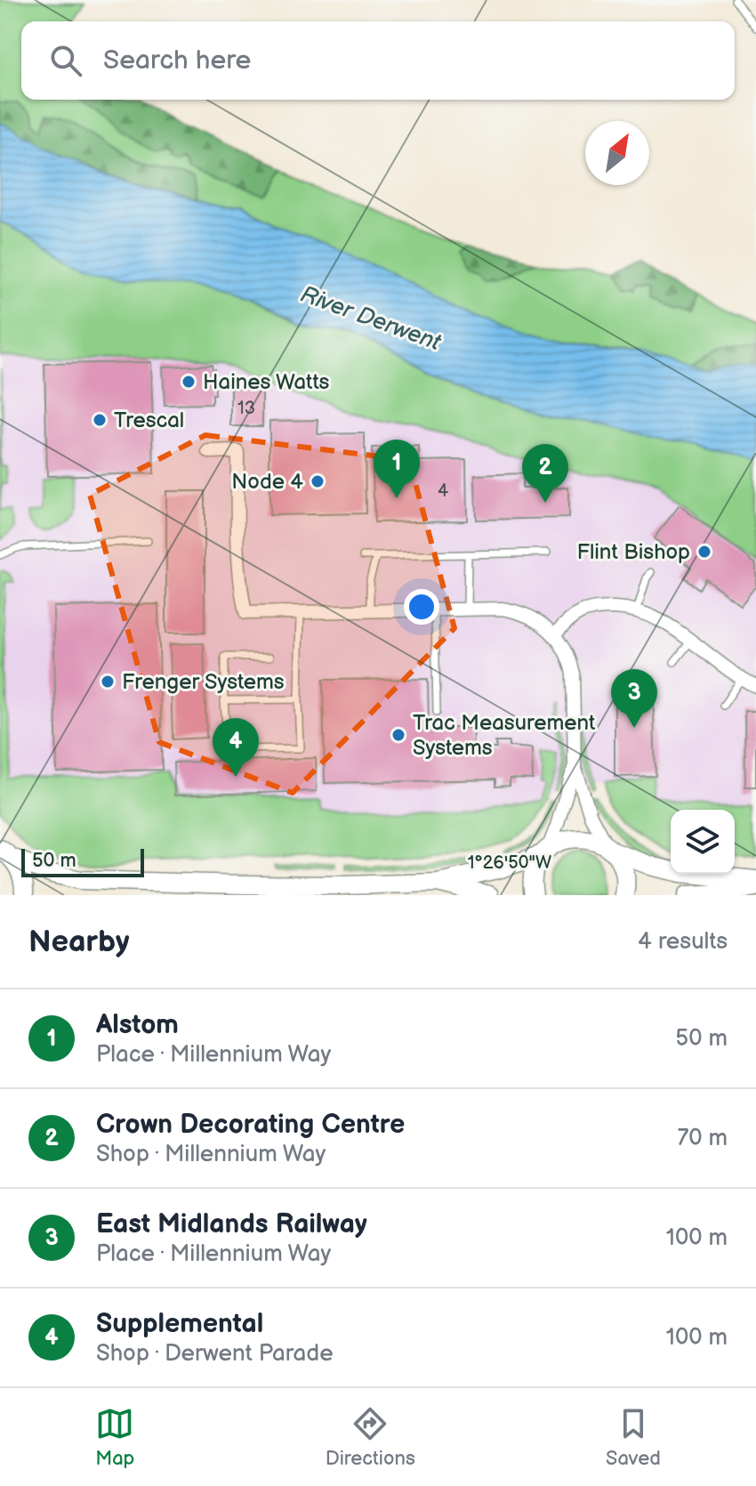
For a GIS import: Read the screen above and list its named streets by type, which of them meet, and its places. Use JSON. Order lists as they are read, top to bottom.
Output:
{
  "water": ["River Derwent"],
  "places": [
    "Haines Watts",
    "Trescal",
    "Node 4",
    "Flint Bishop",
    "Frenger Systems",
    "Trac Measurement Systems"
  ],
  "house_numbers": ["13", "4"],
  "scale_bar": "50 m",
  "north": "top right",
  "page": {
    "search": "Search here",
    "pins": [
      "1",
      "2",
      "3",
      "4"
    ],
    "scale": "50 m",
    "heading": ["Nearby", "4 results"],
    "list": [
      {
        "mark": "1",
        "name": "Alstom",
        "note": "Place · Millennium Way",
        "value": "50 m"
      },
      {
        "mark": "2",
        "name": "Crown Decorating Centre",
        "note": "Shop · Millennium Way",
        "value": "70 m"
      },
      {
        "mark": "3",
        "name": "East Midlands Railway",
        "note": "Place · Millennium Way",
        "value": "100 m"
      },
      {
        "mark": "4",
        "name": "Supplemental",
        "note": "Shop · Derwent Parade",
        "value": "100 m"
      }
    ],
    "nav": ["Map", "Directions", "Saved"]
  },
  "coordinates": ["1°26'50\"W"]
}
